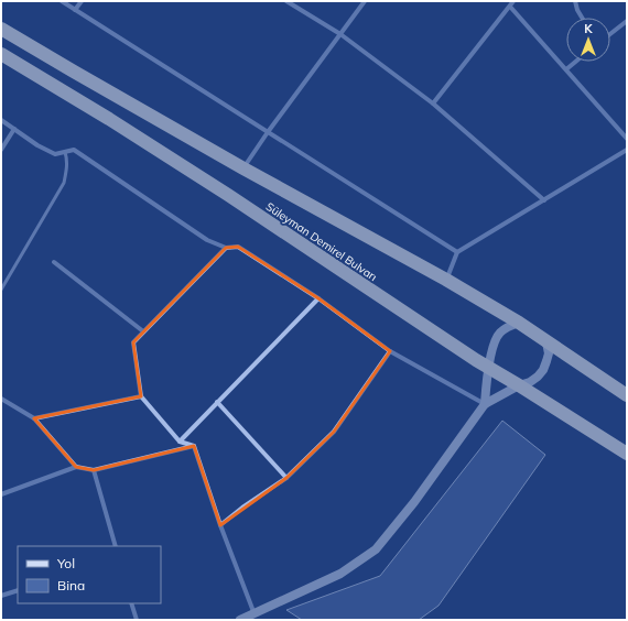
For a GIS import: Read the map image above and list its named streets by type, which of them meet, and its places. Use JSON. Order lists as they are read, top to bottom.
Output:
{
  "streets": {
    "highway": ["Süleyman Demirel Bulvarı"]
  },
  "legend": ["Yol", "Bina"],
  "north": "top"
}
